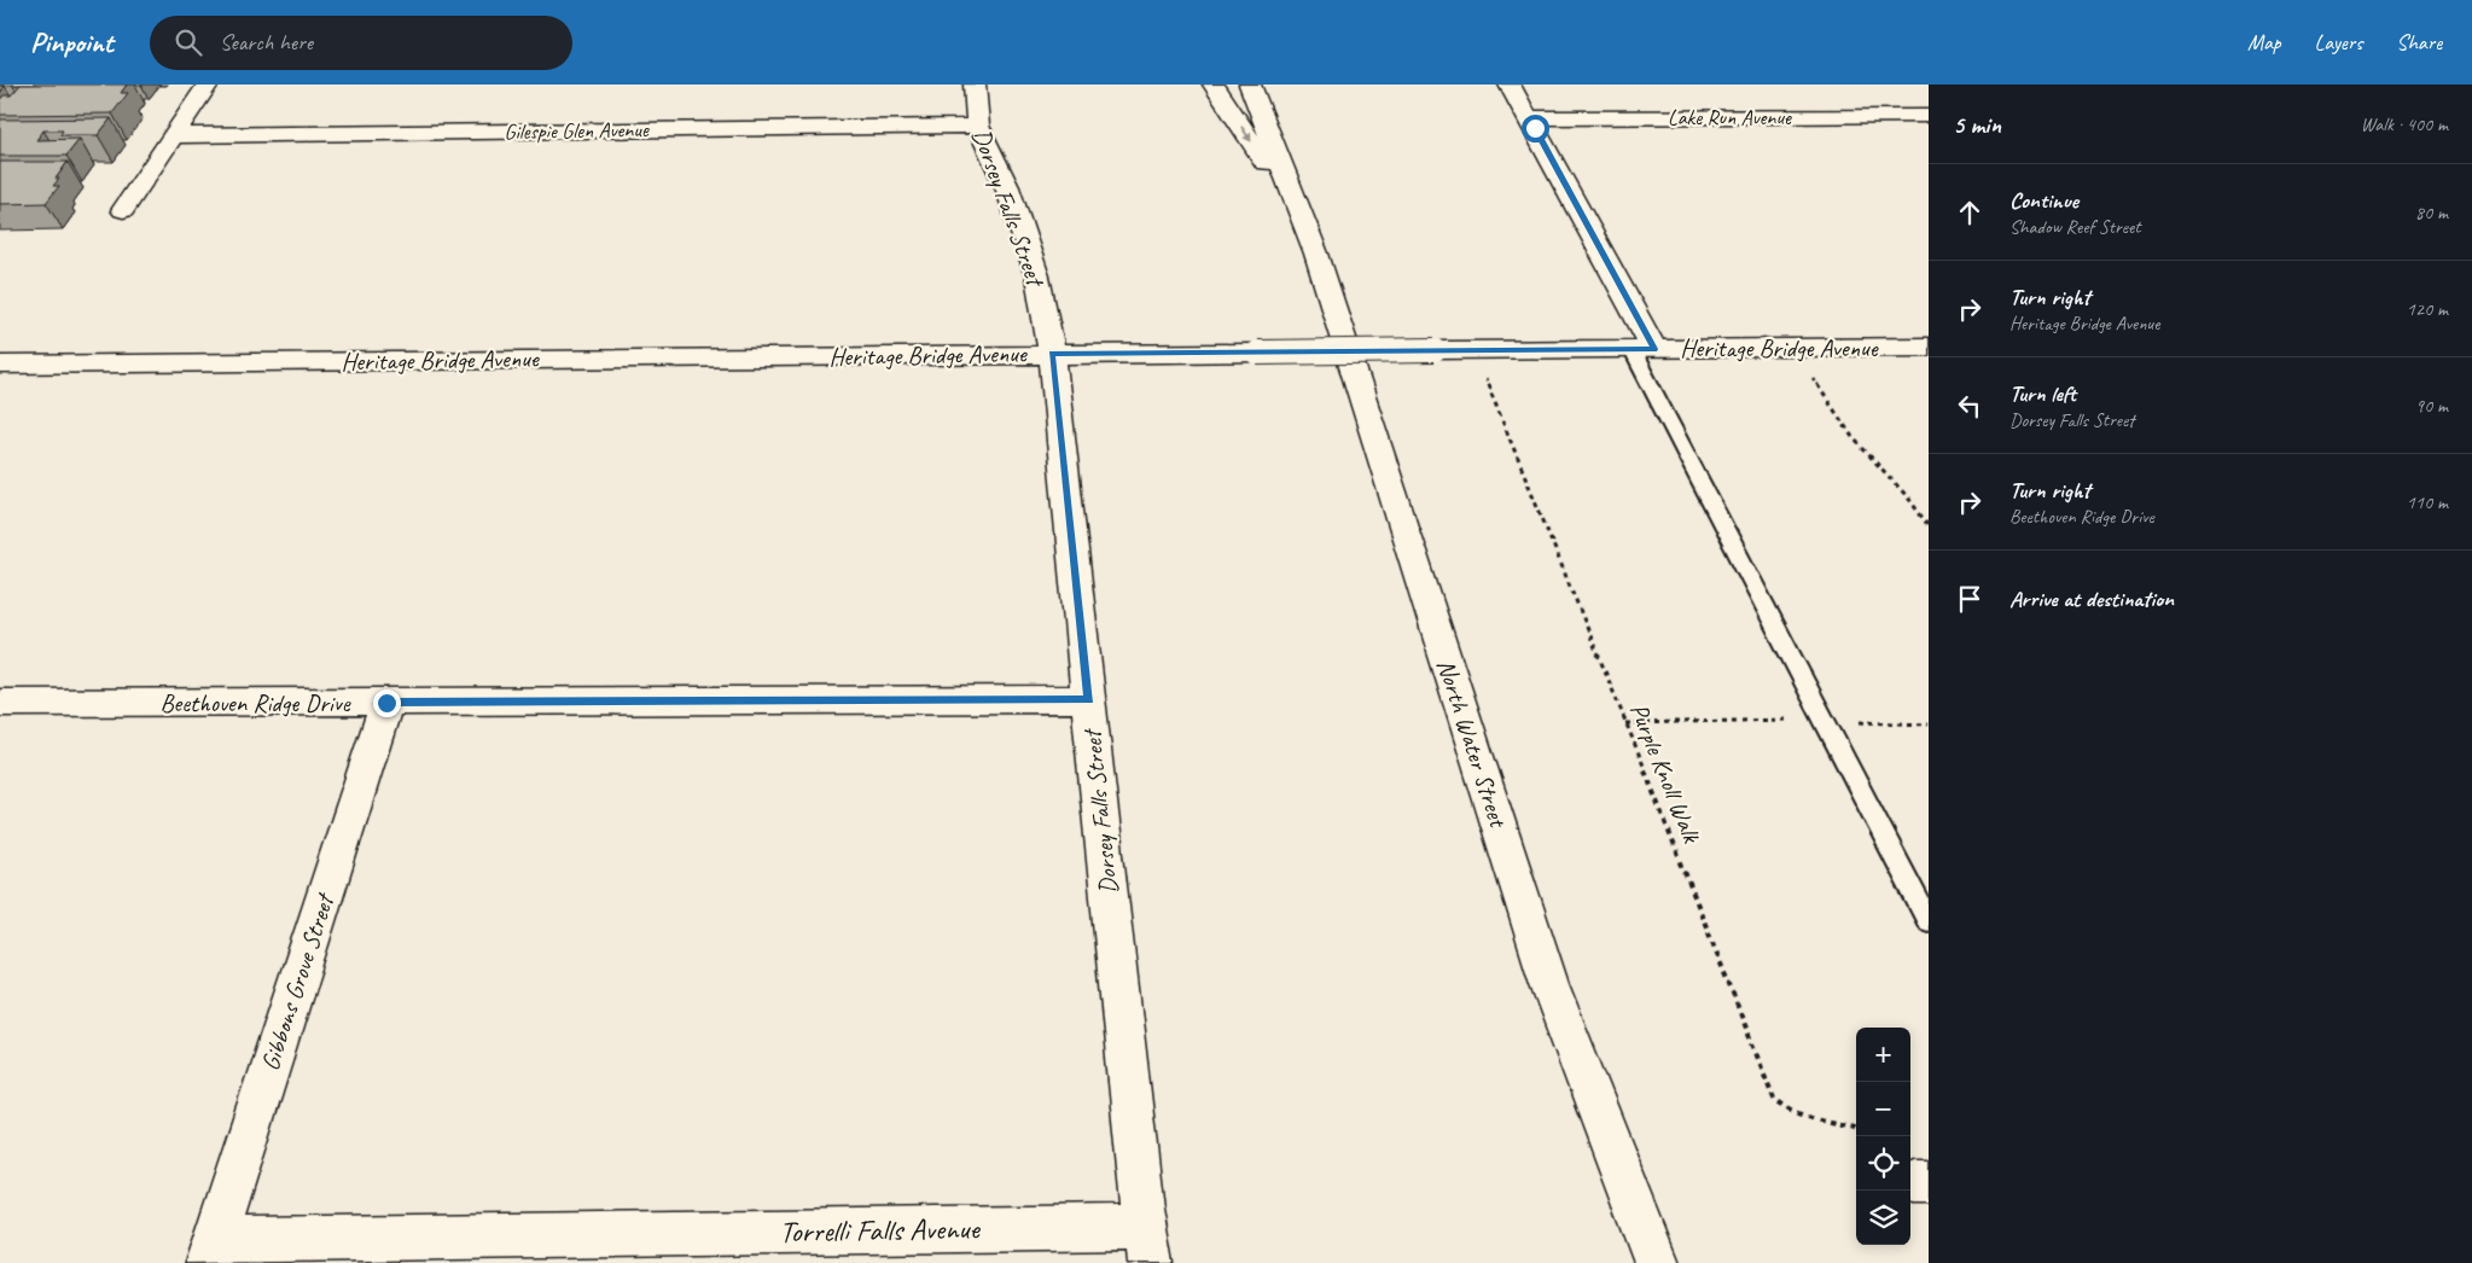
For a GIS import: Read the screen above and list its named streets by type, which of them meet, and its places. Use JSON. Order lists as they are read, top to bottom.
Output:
{
  "streets": {
    "street": [
      "Lake Run Avenue",
      "Gilespie Glen Avenue",
      "Dorsey Falls Street",
      "Heritage Bridge Avenue",
      "Beethoven Ridge Drive",
      "North Water Street",
      "Gibbons Grove Street",
      "Torrelli Falls Avenue"
    ],
    "path": ["Purple Knoll Walk"]
  },
  "crossings": [
    ["Gilespie Glen Avenue", "Dorsey Falls Street"],
    ["Dorsey Falls Street", "Heritage Bridge Avenue"],
    ["Dorsey Falls Street", "Beethoven Ridge Drive"],
    ["Dorsey Falls Street", "Torrelli Falls Avenue"],
    ["Beethoven Ridge Drive", "Gibbons Grove Street"],
    ["Gibbons Grove Street", "Torrelli Falls Avenue"]
  ],
  "page": {
    "header": "Pinpoint",
    "search": "Search here",
    "nav": ["Map", "Layers", "Share"],
    "heading": ["5 min", "Walk · 400 m"],
    "list": [
      ["Continue", "Shadow Reef Street", "80 m"],
      ["Turn right", "Heritage Bridge Avenue", "120 m"],
      ["Turn left", "Dorsey Falls Street", "90 m"],
      ["Turn right", "Beethoven Ridge Drive", "110 m"],
      "Arrive at destination"
    ],
    "map_buttons": ["+", "−"]
  }
}
